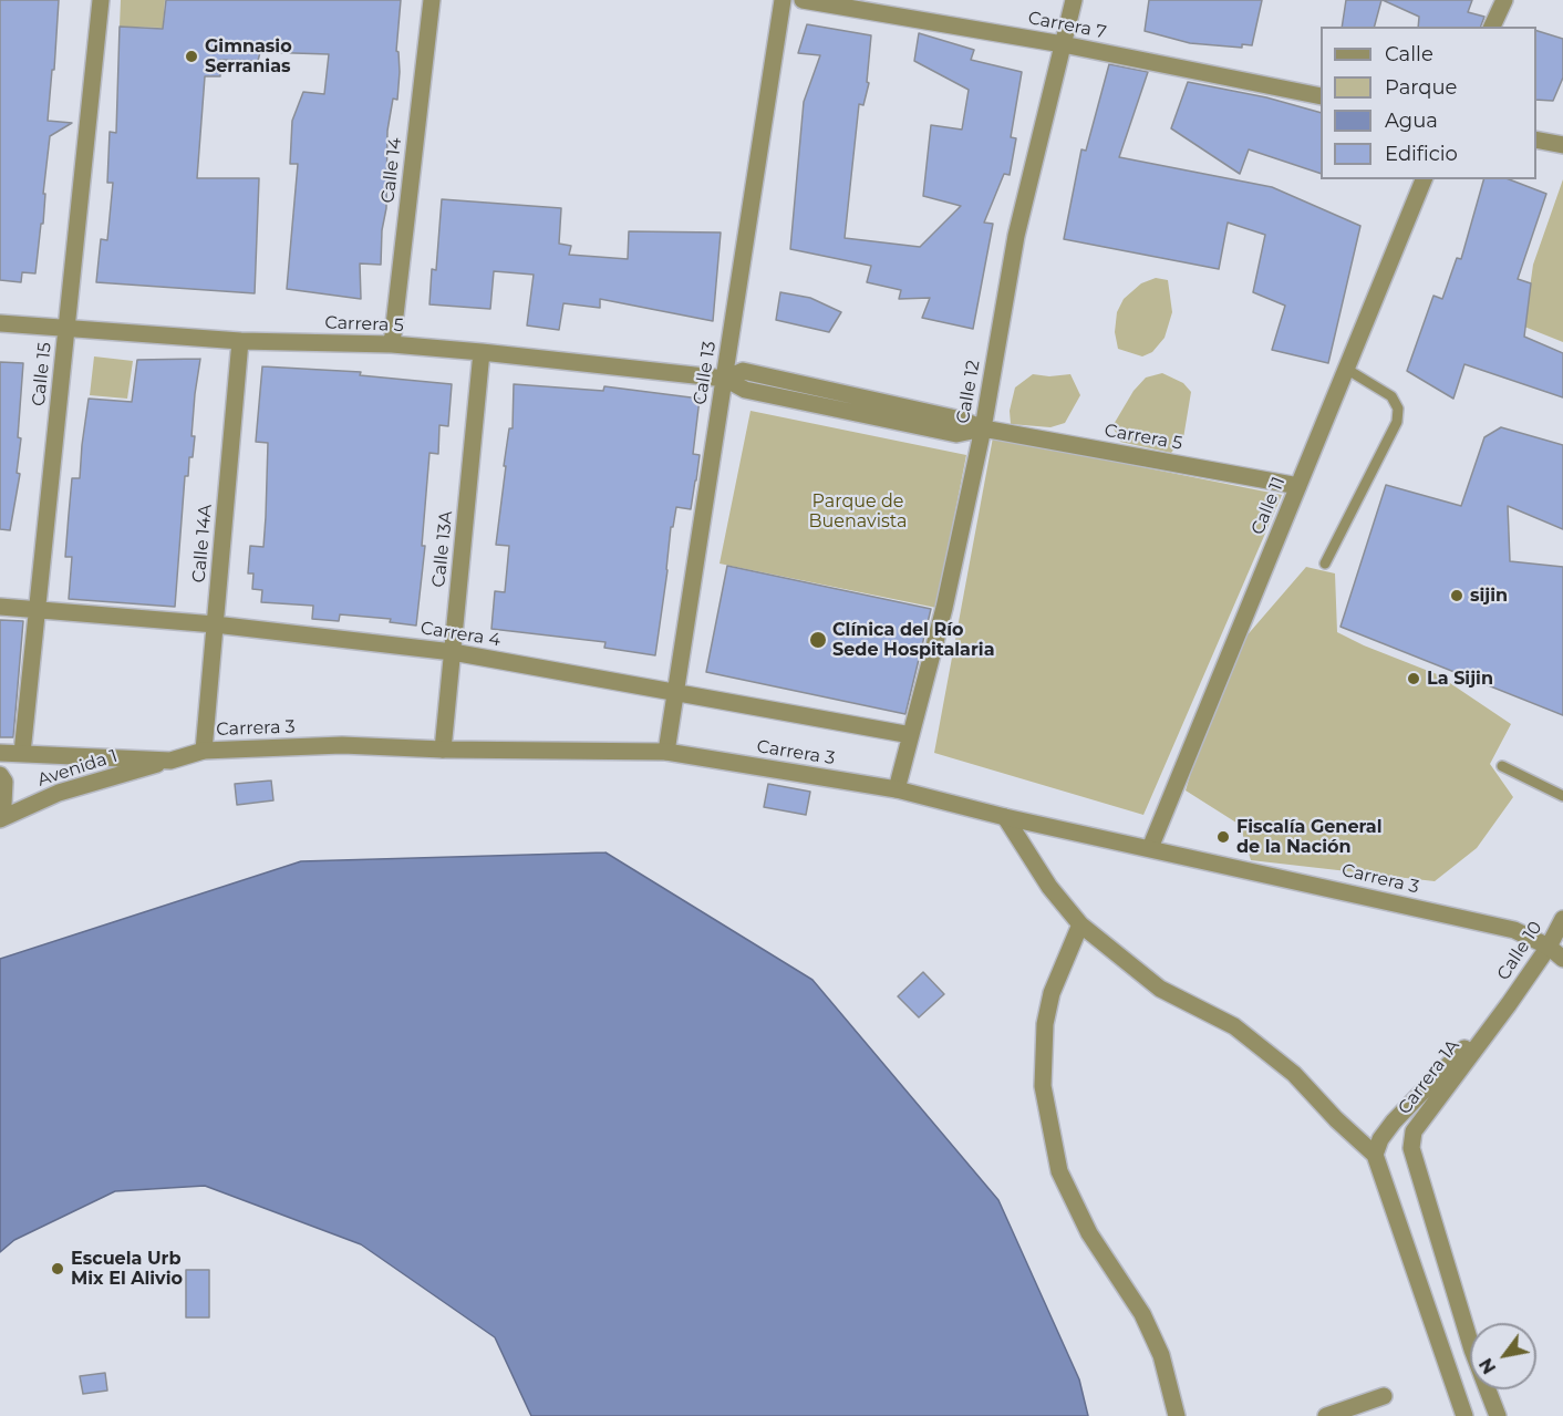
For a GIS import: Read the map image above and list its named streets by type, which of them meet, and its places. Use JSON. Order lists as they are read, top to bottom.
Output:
{
  "streets": {
    "street": [
      "Carrera 7",
      "Calle 14",
      "Carrera 5",
      "Calle 13",
      "Calle 15",
      "Calle 12",
      "Calle 11",
      "Calle 14A",
      "Calle 13A",
      "Carrera 4",
      "Carrera 3",
      "Avenida 1",
      "Calle 10",
      "Carrera 1A"
    ]
  },
  "crossings": [
    ["Carrera 7", "Calle 12"],
    ["Calle 14", "Carrera 5"],
    ["Carrera 5", "Calle 13"],
    ["Carrera 5", "Calle 15"],
    ["Carrera 5", "Calle 12"],
    ["Carrera 5", "Calle 11"],
    ["Carrera 5", "Calle 14A"],
    ["Carrera 5", "Calle 13A"],
    ["Calle 13", "Carrera 4"],
    ["Calle 13", "Carrera 3"],
    ["Calle 15", "Carrera 4"],
    ["Calle 15", "Carrera 3"],
    ["Calle 12", "Carrera 4"],
    ["Calle 12", "Carrera 3"],
    ["Calle 11", "Carrera 3"],
    ["Calle 14A", "Carrera 4"],
    ["Calle 14A", "Carrera 3"],
    ["Calle 13A", "Carrera 4"],
    ["Calle 13A", "Carrera 3"],
    ["Carrera 3", "Avenida 1"],
    ["Carrera 3", "Calle 10"],
    ["Calle 10", "Carrera 1A"]
  ],
  "parks": ["Parque de Buenavista"],
  "places": [
    "Gimnasio Serranias",
    "sijin",
    "Clínica del Río Sede Hospitalaria",
    "La Sijin",
    "Fiscalía General de la Nación",
    "Escuela Urb Mix El Alivio"
  ],
  "legend": [
    "Calle",
    "Parque",
    "Agua",
    "Edificio"
  ],
  "north": "bottom left"
}
